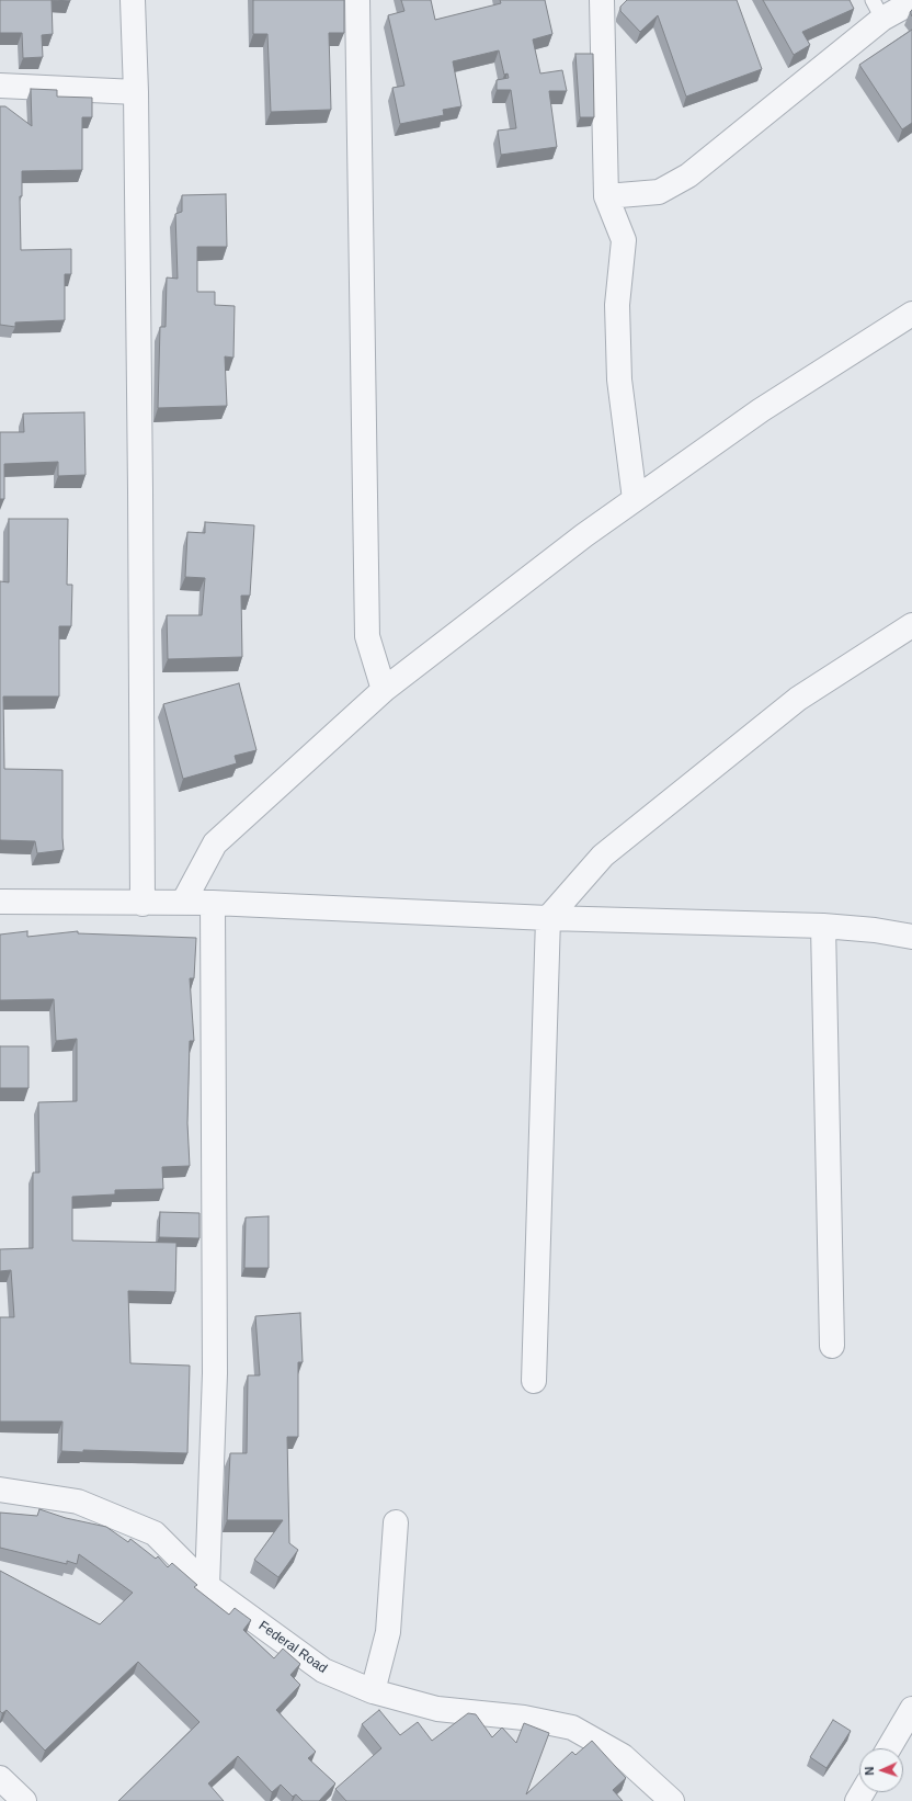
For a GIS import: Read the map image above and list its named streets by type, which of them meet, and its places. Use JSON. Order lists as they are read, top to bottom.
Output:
{
  "streets": {
    "street": ["Federal Road"]
  },
  "north": "left"
}
